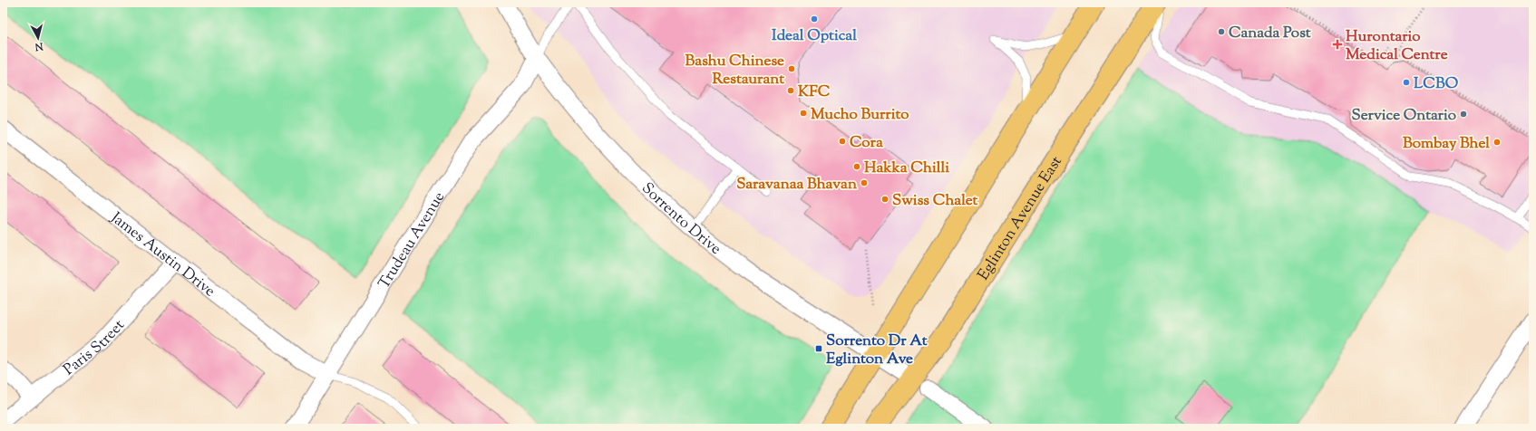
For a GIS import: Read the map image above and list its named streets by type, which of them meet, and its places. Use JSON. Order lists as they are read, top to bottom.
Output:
{
  "streets": {
    "main road": ["Eglinton Avenue East"],
    "street": [
      "Sorrento Drive",
      "Trudeau Avenue",
      "James Austin Drive",
      "Paris Street"
    ]
  },
  "crossings": [
    ["Sorrento Drive", "Eglinton Avenue East"],
    ["Sorrento Drive", "Trudeau Avenue"],
    ["Trudeau Avenue", "James Austin Drive"],
    ["James Austin Drive", "Paris Street"]
  ],
  "places": {
    "other": [
      "Ideal Optical",
      "Canada Post",
      "Bashu Chinese Restaurant",
      "LCBO",
      "KFC",
      "Mucho Burrito",
      "Service Ontario",
      "Cora",
      "Bombay Bhel",
      "Hakka Chilli",
      "Saravanaa Bhavan",
      "Swiss Chalet"
    ],
    "health": ["Hurontario Medical Centre"],
    "transit": ["Sorrento Dr At Eglinton Ave"]
  },
  "north": "bottom"
}
